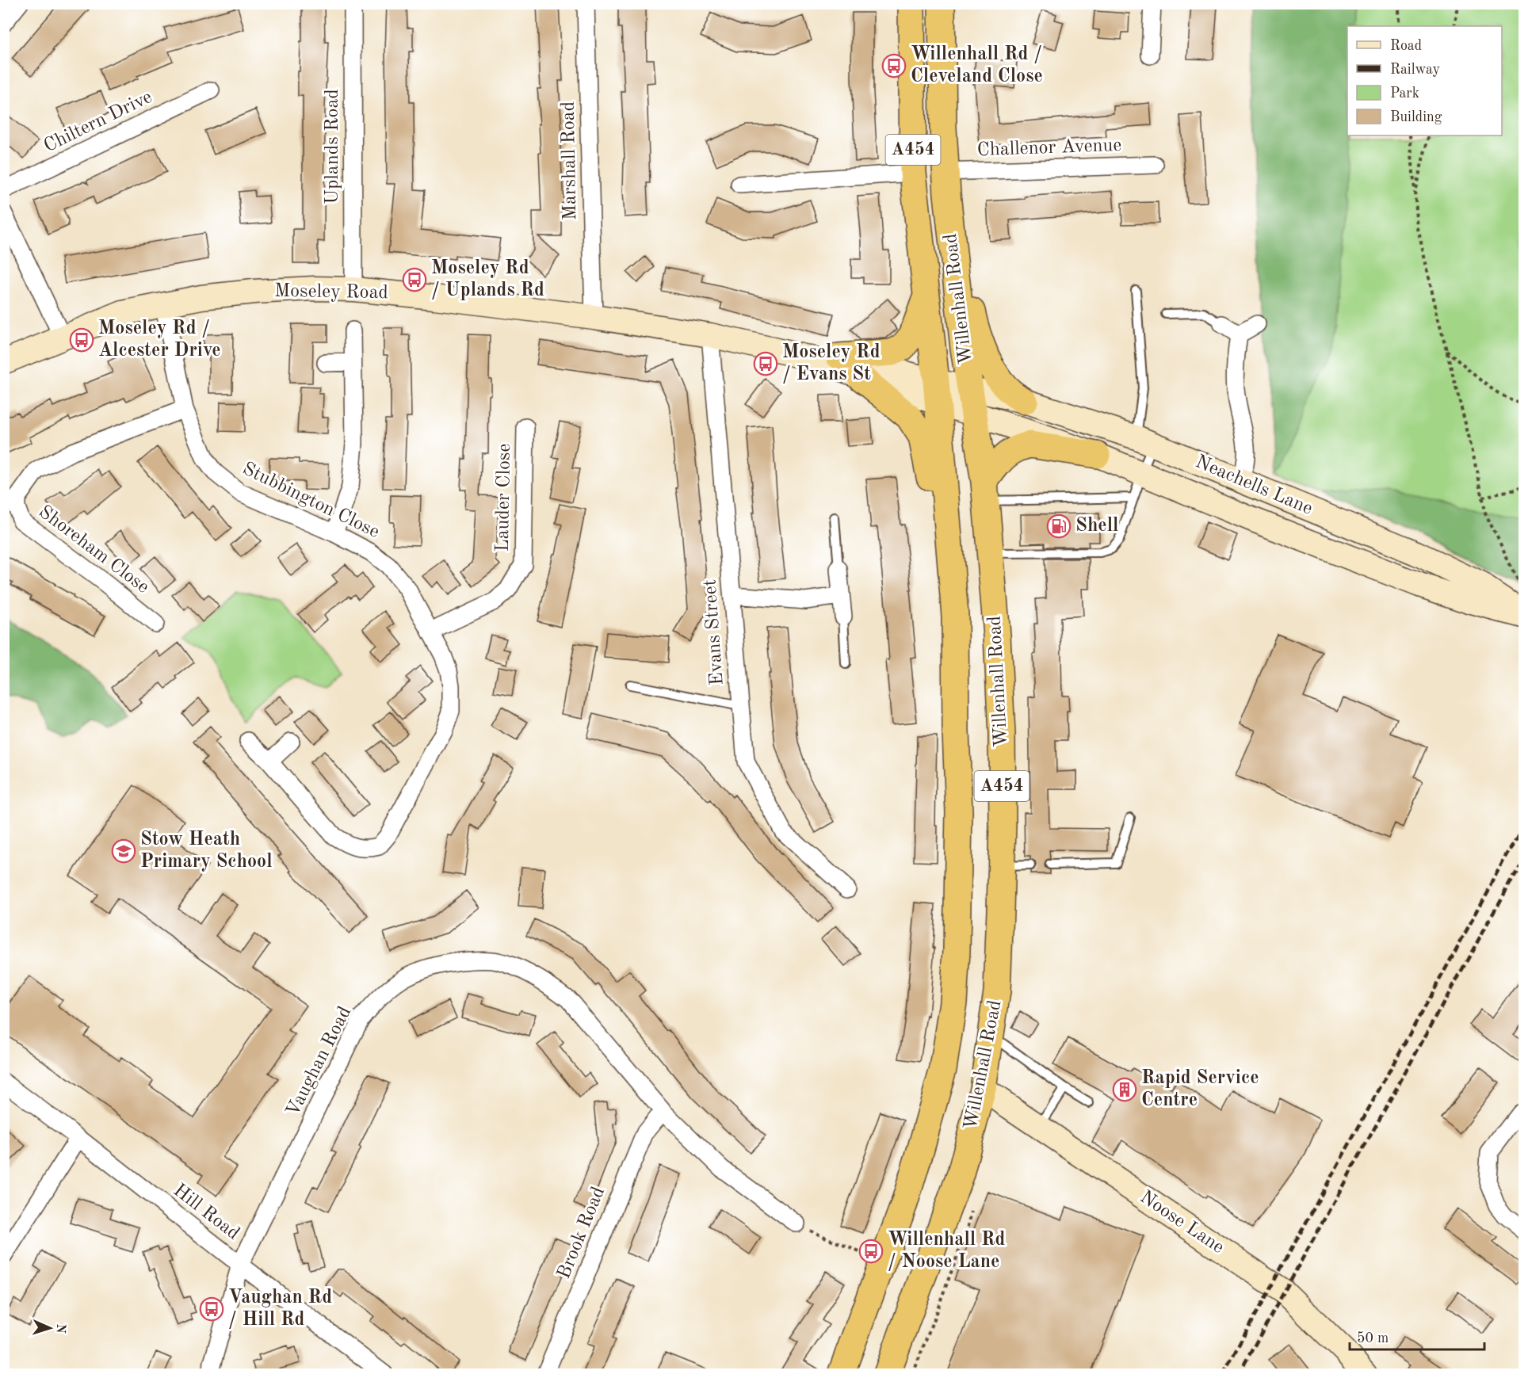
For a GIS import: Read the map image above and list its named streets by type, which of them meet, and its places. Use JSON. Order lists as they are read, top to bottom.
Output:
{
  "streets": {
    "highway": ["A454", "Willenhall Road"],
    "street": [
      "Chiltern Drive",
      "Uplands Road",
      "Challenor Avenue",
      "Marshall Road",
      "Moseley Road",
      "Neachells Lane",
      "Lauder Close",
      "Stubbington Close",
      "Shoreham Close",
      "Evans Street",
      "Vaughan Road",
      "Hill Road",
      "Noose Lane",
      "Brook Road"
    ]
  },
  "crossings": [
    ["Uplands Road", "Moseley Road"],
    ["Challenor Avenue", "Willenhall Road"],
    ["Marshall Road", "Moseley Road"],
    ["Moseley Road", "Willenhall Road"],
    ["Moseley Road", "Neachells Lane"],
    ["Moseley Road", "Stubbington Close"],
    ["Moseley Road", "Evans Street"],
    ["Willenhall Road", "Neachells Lane"],
    ["Willenhall Road", "Noose Lane"],
    ["Lauder Close", "Stubbington Close"],
    ["Stubbington Close", "Shoreham Close"],
    ["Vaughan Road", "Hill Road"],
    ["Vaughan Road", "Brook Road"]
  ],
  "places": {
    "bus stop": [
      "Willenhall Rd / Cleveland Close",
      "Moseley Rd / Uplands Rd",
      "Moseley Rd / Alcester Drive",
      "Moseley Rd / Evans St",
      "Willenhall Rd / Noose Lane",
      "Vaughan Rd / Hill Rd"
    ],
    "fuel station": ["Shell"],
    "school or university": ["Stow Heath Primary School"],
    "building": ["Rapid Service Centre"]
  },
  "legend": [
    "Road",
    "Railway",
    "Park",
    "Building"
  ],
  "scale_bar": "50 m",
  "north": "right"
}
